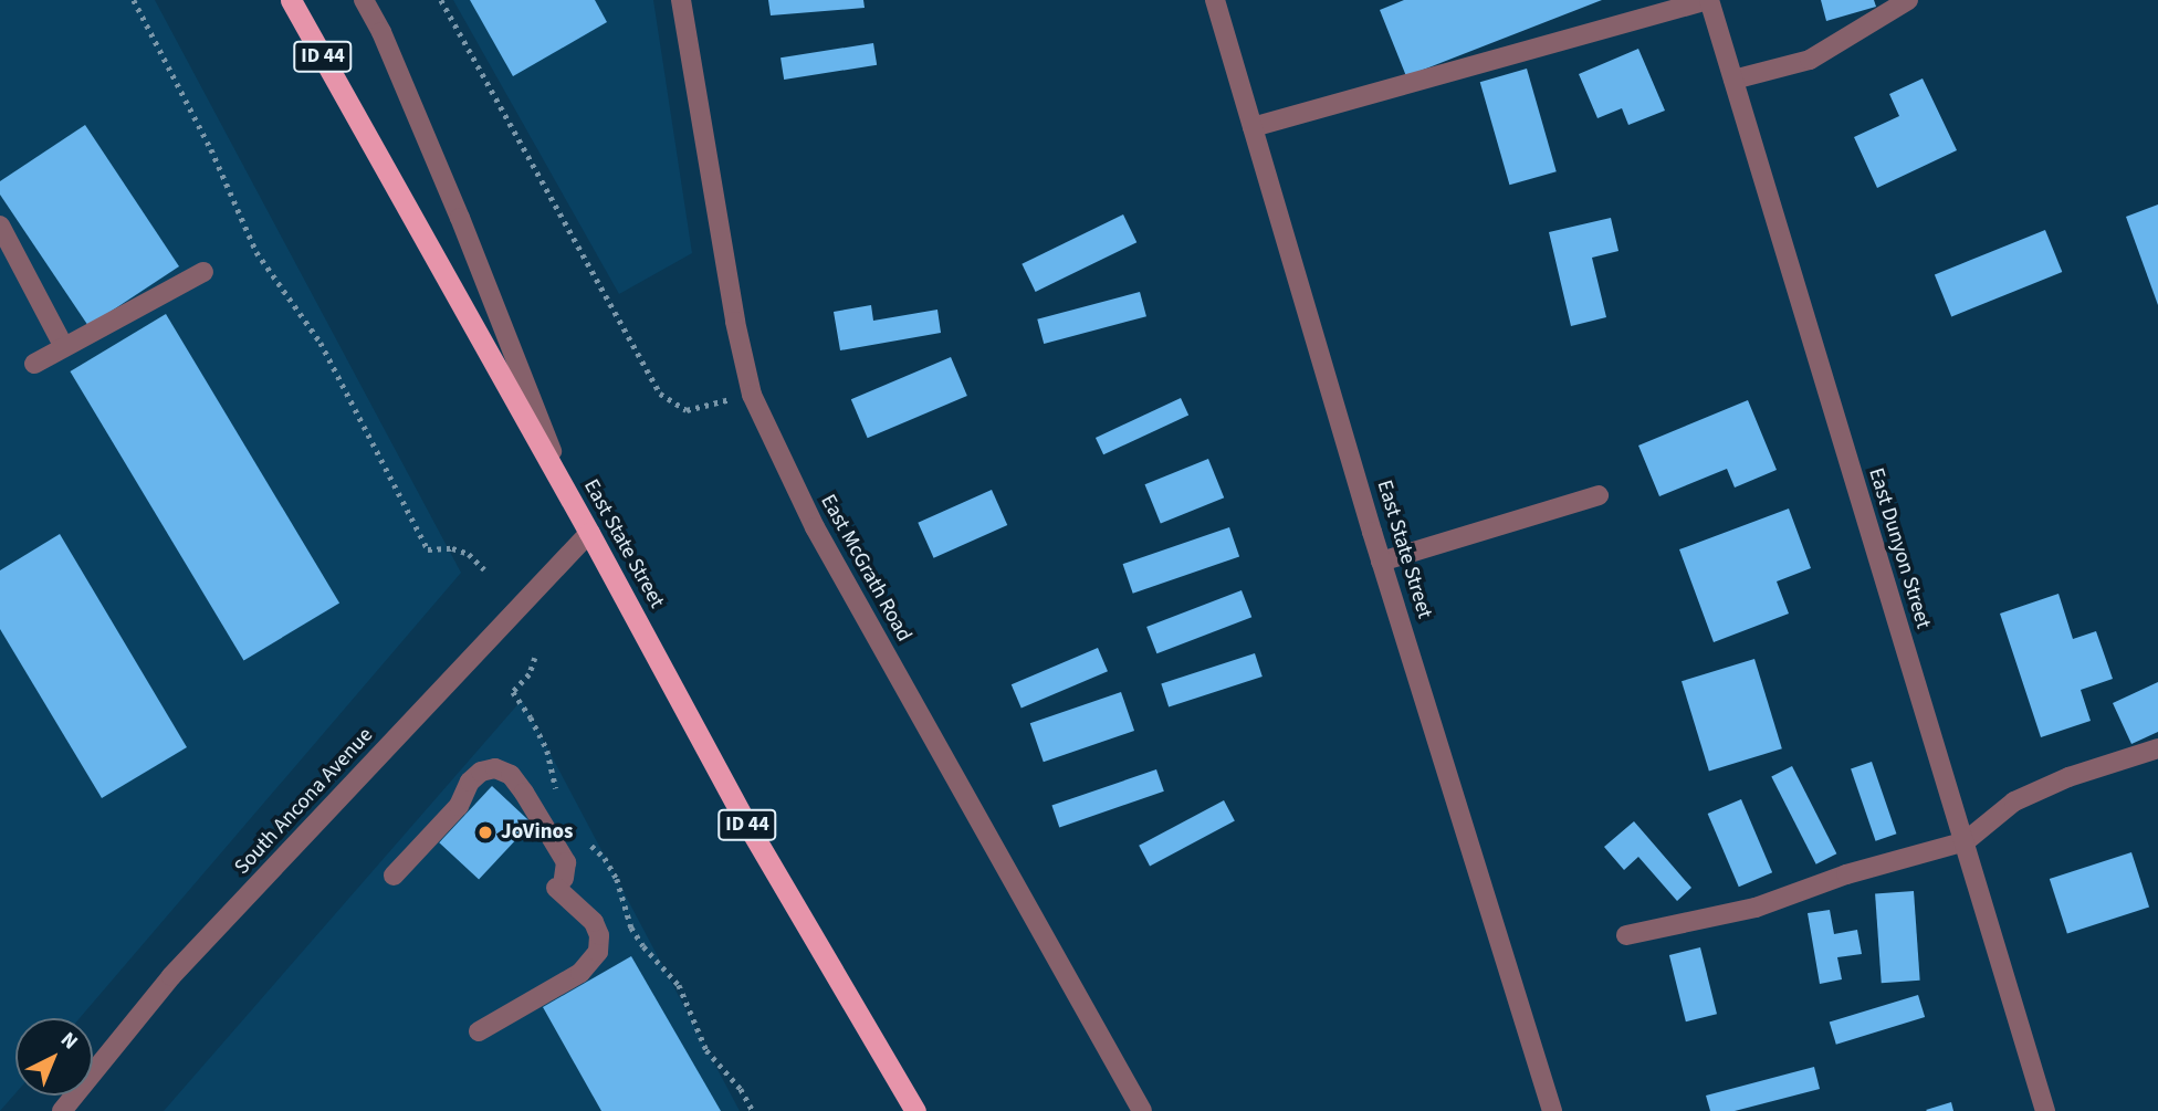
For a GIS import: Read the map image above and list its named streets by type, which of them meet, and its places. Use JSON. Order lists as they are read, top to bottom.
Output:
{
  "streets": {
    "highway": ["ID 44", "East State Street"],
    "street": ["East Dunyon Street", "East McGrath Road", "South Ancona Avenue"]
  },
  "crossings": [
    ["East State Street", "South Ancona Avenue"]
  ],
  "places": ["JoVinos"],
  "north": "top right"
}
